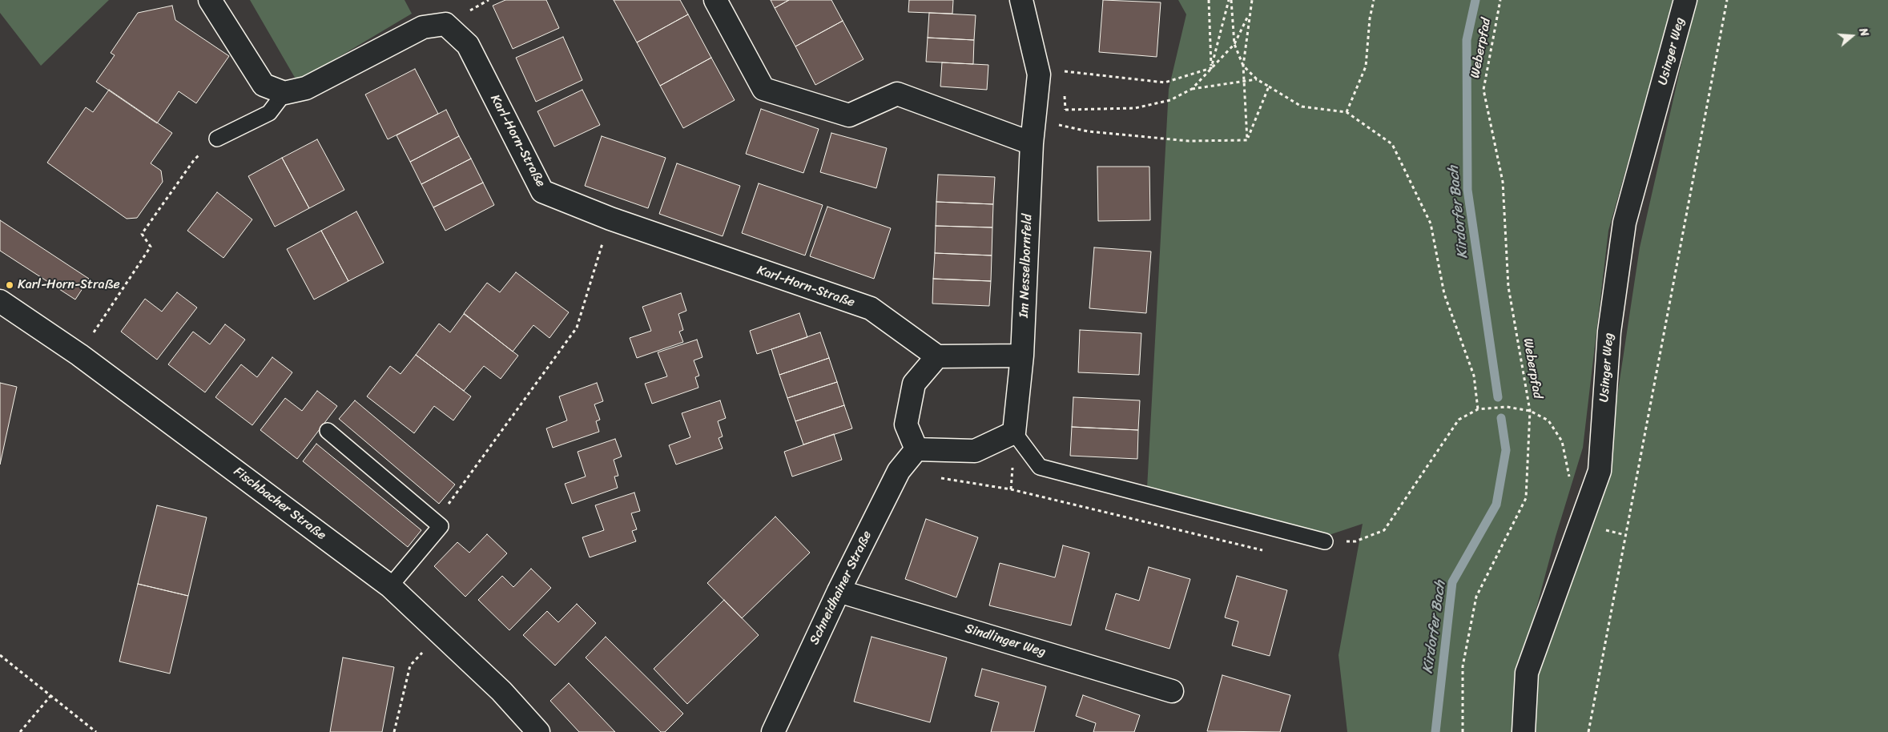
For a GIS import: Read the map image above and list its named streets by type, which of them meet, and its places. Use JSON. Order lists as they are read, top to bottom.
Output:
{
  "streets": {
    "street": [
      "Usinger Weg",
      "Karl-Horn-Straße",
      "Im Nesselbornfeld",
      "Fischbacher Straße",
      "Schneidhainer Straße",
      "Sindlinger Weg"
    ],
    "path": ["Weberpfad"]
  },
  "crossings": [
    ["Karl-Horn-Straße", "Im Nesselbornfeld"],
    ["Karl-Horn-Straße", "Schneidhainer Straße"],
    ["Im Nesselbornfeld", "Schneidhainer Straße"],
    ["Schneidhainer Straße", "Sindlinger Weg"]
  ],
  "water": ["Kirdorfer Bach"],
  "places": ["Karl-Horn-Straße"],
  "north": "right"
}
